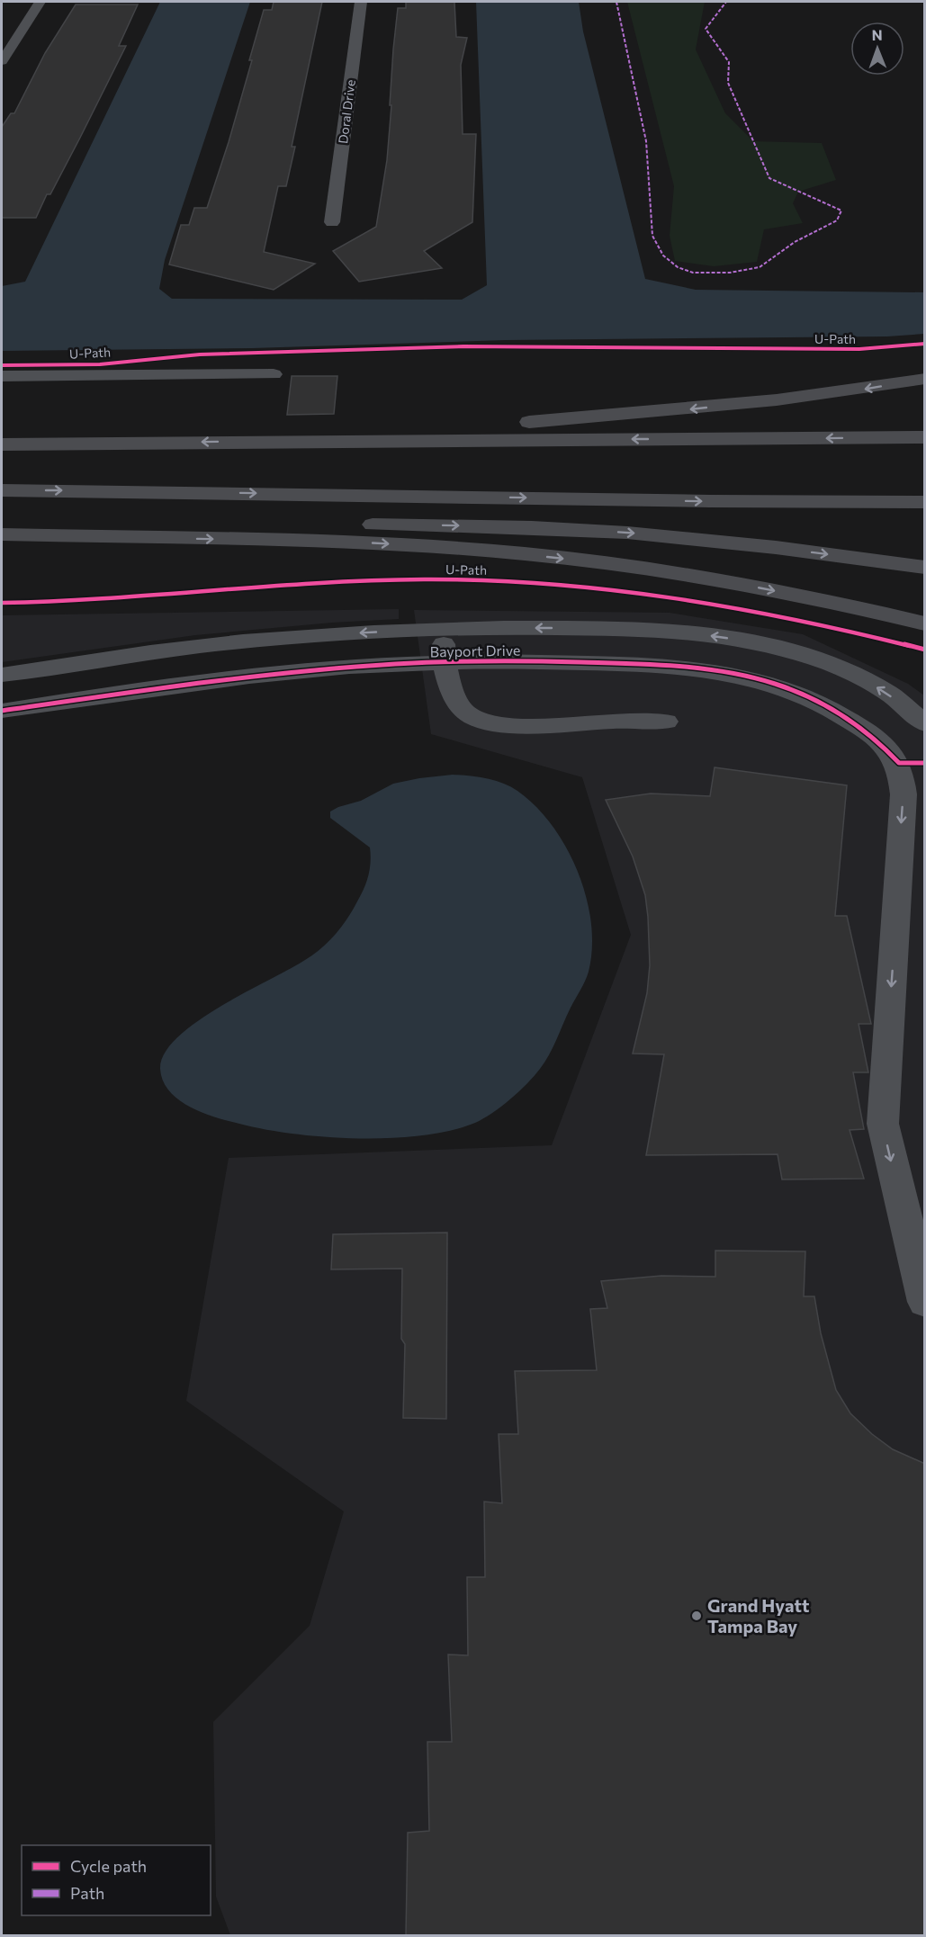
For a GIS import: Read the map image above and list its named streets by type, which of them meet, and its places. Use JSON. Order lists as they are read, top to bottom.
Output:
{
  "streets": {
    "street": ["Doral Drive", "Bayport Drive"],
    "cycle path": ["U-Path"]
  },
  "places": ["Grand Hyatt Tampa Bay"],
  "legend": ["Cycle path", "Path"],
  "north": "top"
}
